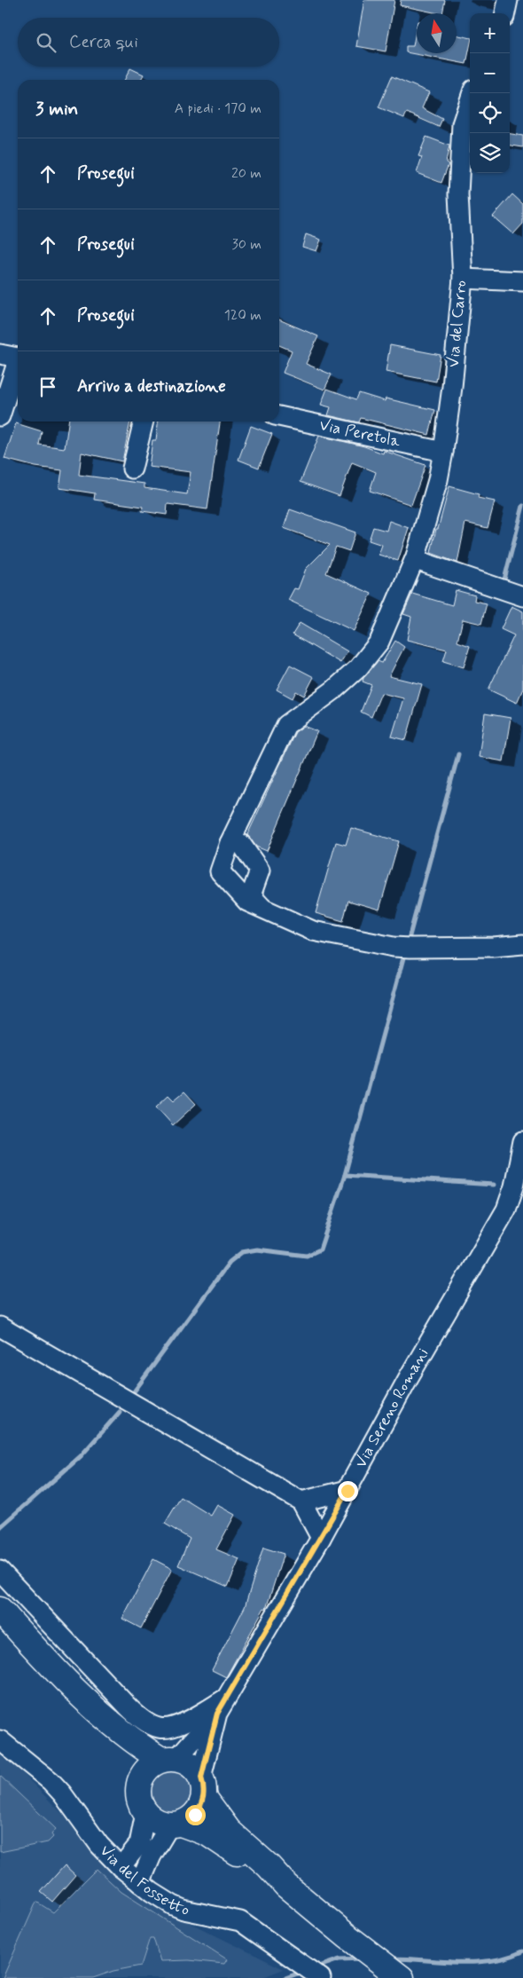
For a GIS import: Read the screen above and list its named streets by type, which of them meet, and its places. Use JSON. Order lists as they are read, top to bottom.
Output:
{
  "streets": {
    "street": [
      "Via del Carro",
      "Via Peretola",
      "Via Sereno Romani",
      "Via del Fossetto"
    ]
  },
  "crossings": [
    ["Via del Carro", "Via Peretola"]
  ],
  "north": "top",
  "page": {
    "map_buttons": ["+", "−"],
    "search": "Cerca qui",
    "heading": ["3 min", "A piedi · 170 m"],
    "list": [
      ["Prosegui", "20 m"],
      ["Prosegui", "30 m"],
      ["Prosegui", "120 m"],
      "Arrivo a destinazione"
    ]
  }
}
